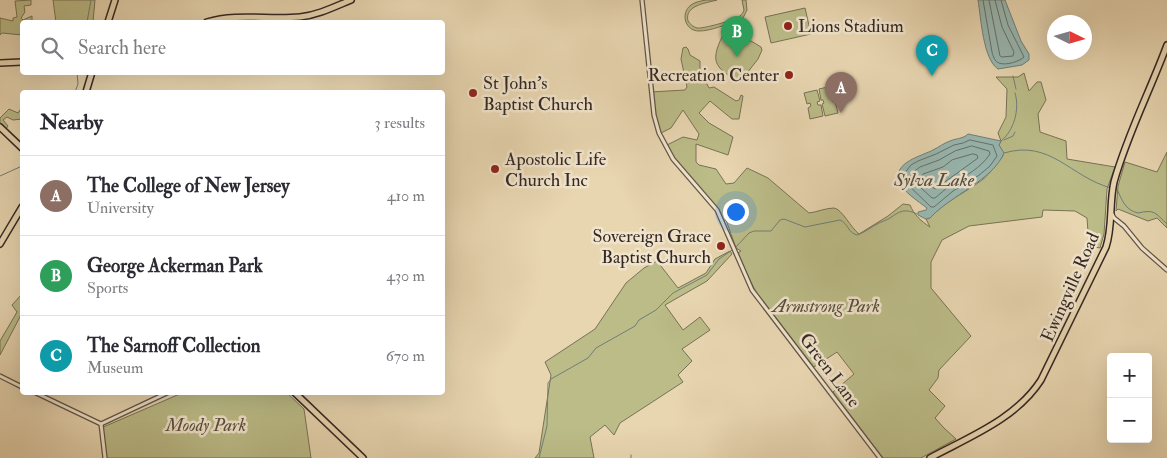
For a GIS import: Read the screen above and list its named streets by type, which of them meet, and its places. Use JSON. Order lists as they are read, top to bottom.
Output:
{
  "streets": {
    "main road": ["Ewingville Road"],
    "street": ["Green Lane"]
  },
  "water": ["Sylva Lake"],
  "parks": ["Armstrong Park", "Moody Park"],
  "places": [
    "Lions Stadium",
    "Recreation Center",
    "St John's Baptist Church",
    "Apostolic Life Church Inc",
    "Sovereign Grace Baptist Church"
  ],
  "north": "right",
  "page": {
    "pins": ["B", "C", "A"],
    "search": "Search here",
    "heading": ["Nearby", "3 results"],
    "list": [
      {
        "mark": "A",
        "name": "The College of New Jersey",
        "note": "University",
        "value": "410 m"
      },
      {
        "mark": "B",
        "name": "George Ackerman Park",
        "note": "Sports",
        "value": "430 m"
      },
      {
        "mark": "C",
        "name": "The Sarnoff Collection",
        "note": "Museum",
        "value": "670 m"
      }
    ],
    "map_buttons": ["+", "−"]
  }
}
